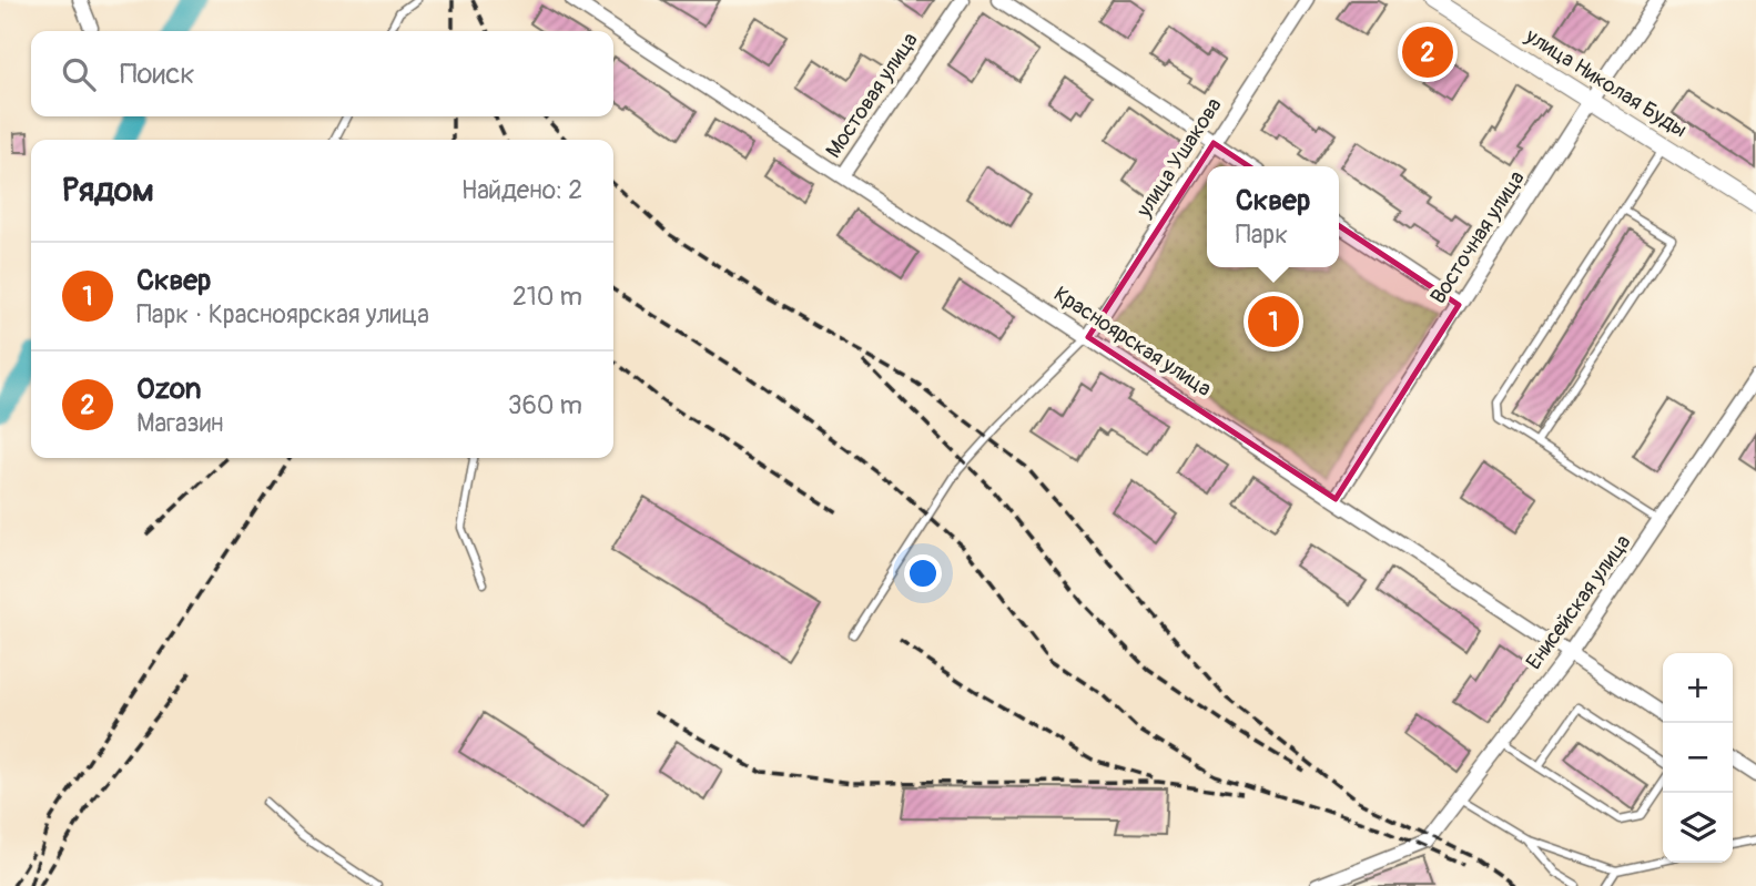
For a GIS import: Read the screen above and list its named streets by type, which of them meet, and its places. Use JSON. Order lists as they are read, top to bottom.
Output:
{
  "streets": {
    "street": [
      "улица Николая Буды",
      "Мостовая улица",
      "улица Ушакова",
      "Восточная улица",
      "Красноярская улица",
      "Енисейская улица"
    ]
  },
  "crossings": [
    ["улица Николая Буды", "Восточная улица"],
    ["Мостовая улица", "Красноярская улица"],
    ["улица Ушакова", "Красноярская улица"],
    ["Восточная улица", "Красноярская улица"],
    ["Красноярская улица", "Енисейская улица"]
  ],
  "page": {
    "pins": ["2", "1"],
    "search": "Поиск",
    "heading": ["Рядом", "Найдено: 2"],
    "popup": ["Сквер", "Парк"],
    "list": [
      {
        "mark": "1",
        "name": "Сквер",
        "note": "Парк · Красноярская улица",
        "value": "210 m"
      },
      {
        "mark": "2",
        "name": "Ozon",
        "note": "Магазин",
        "value": "360 m"
      }
    ],
    "map_buttons": ["+", "−"]
  }
}
